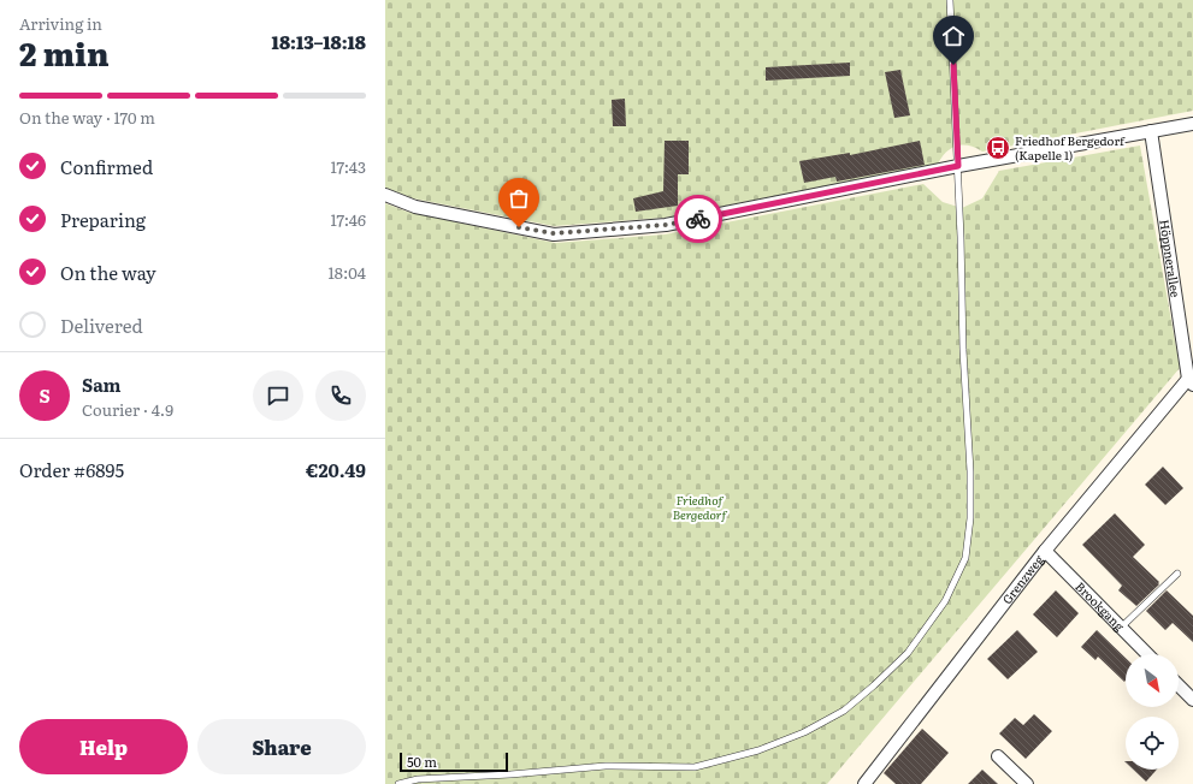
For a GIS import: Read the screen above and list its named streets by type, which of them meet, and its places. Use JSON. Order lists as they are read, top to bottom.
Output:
{
  "streets": {
    "street": ["Höppnerallee", "Grenzweg", "Brookgang"]
  },
  "crossings": [
    ["Höppnerallee", "Grenzweg"],
    ["Grenzweg", "Brookgang"]
  ],
  "parks": ["Friedhof Bergedorf"],
  "places": {
    "bus stop": ["Friedhof Bergedorf (Kapelle 1)"]
  },
  "scale_bar": "50 m",
  "north": "bottom right",
  "page": {
    "heading": ["2 min", "Arriving in", "18:13–18:18"],
    "panel": [
      "Sam",
      "Courier · 4.9",
      "Order #6895",
      "€20.49"
    ],
    "bar": "On the way · 170 m",
    "list": [
      ["Confirmed", "17:43"],
      ["Preparing", "17:46"],
      ["On the way", "18:04"],
      "Delivered"
    ],
    "round": "S",
    "buttons": ["Help", "Share"],
    "scale": "50 m"
  }
}
